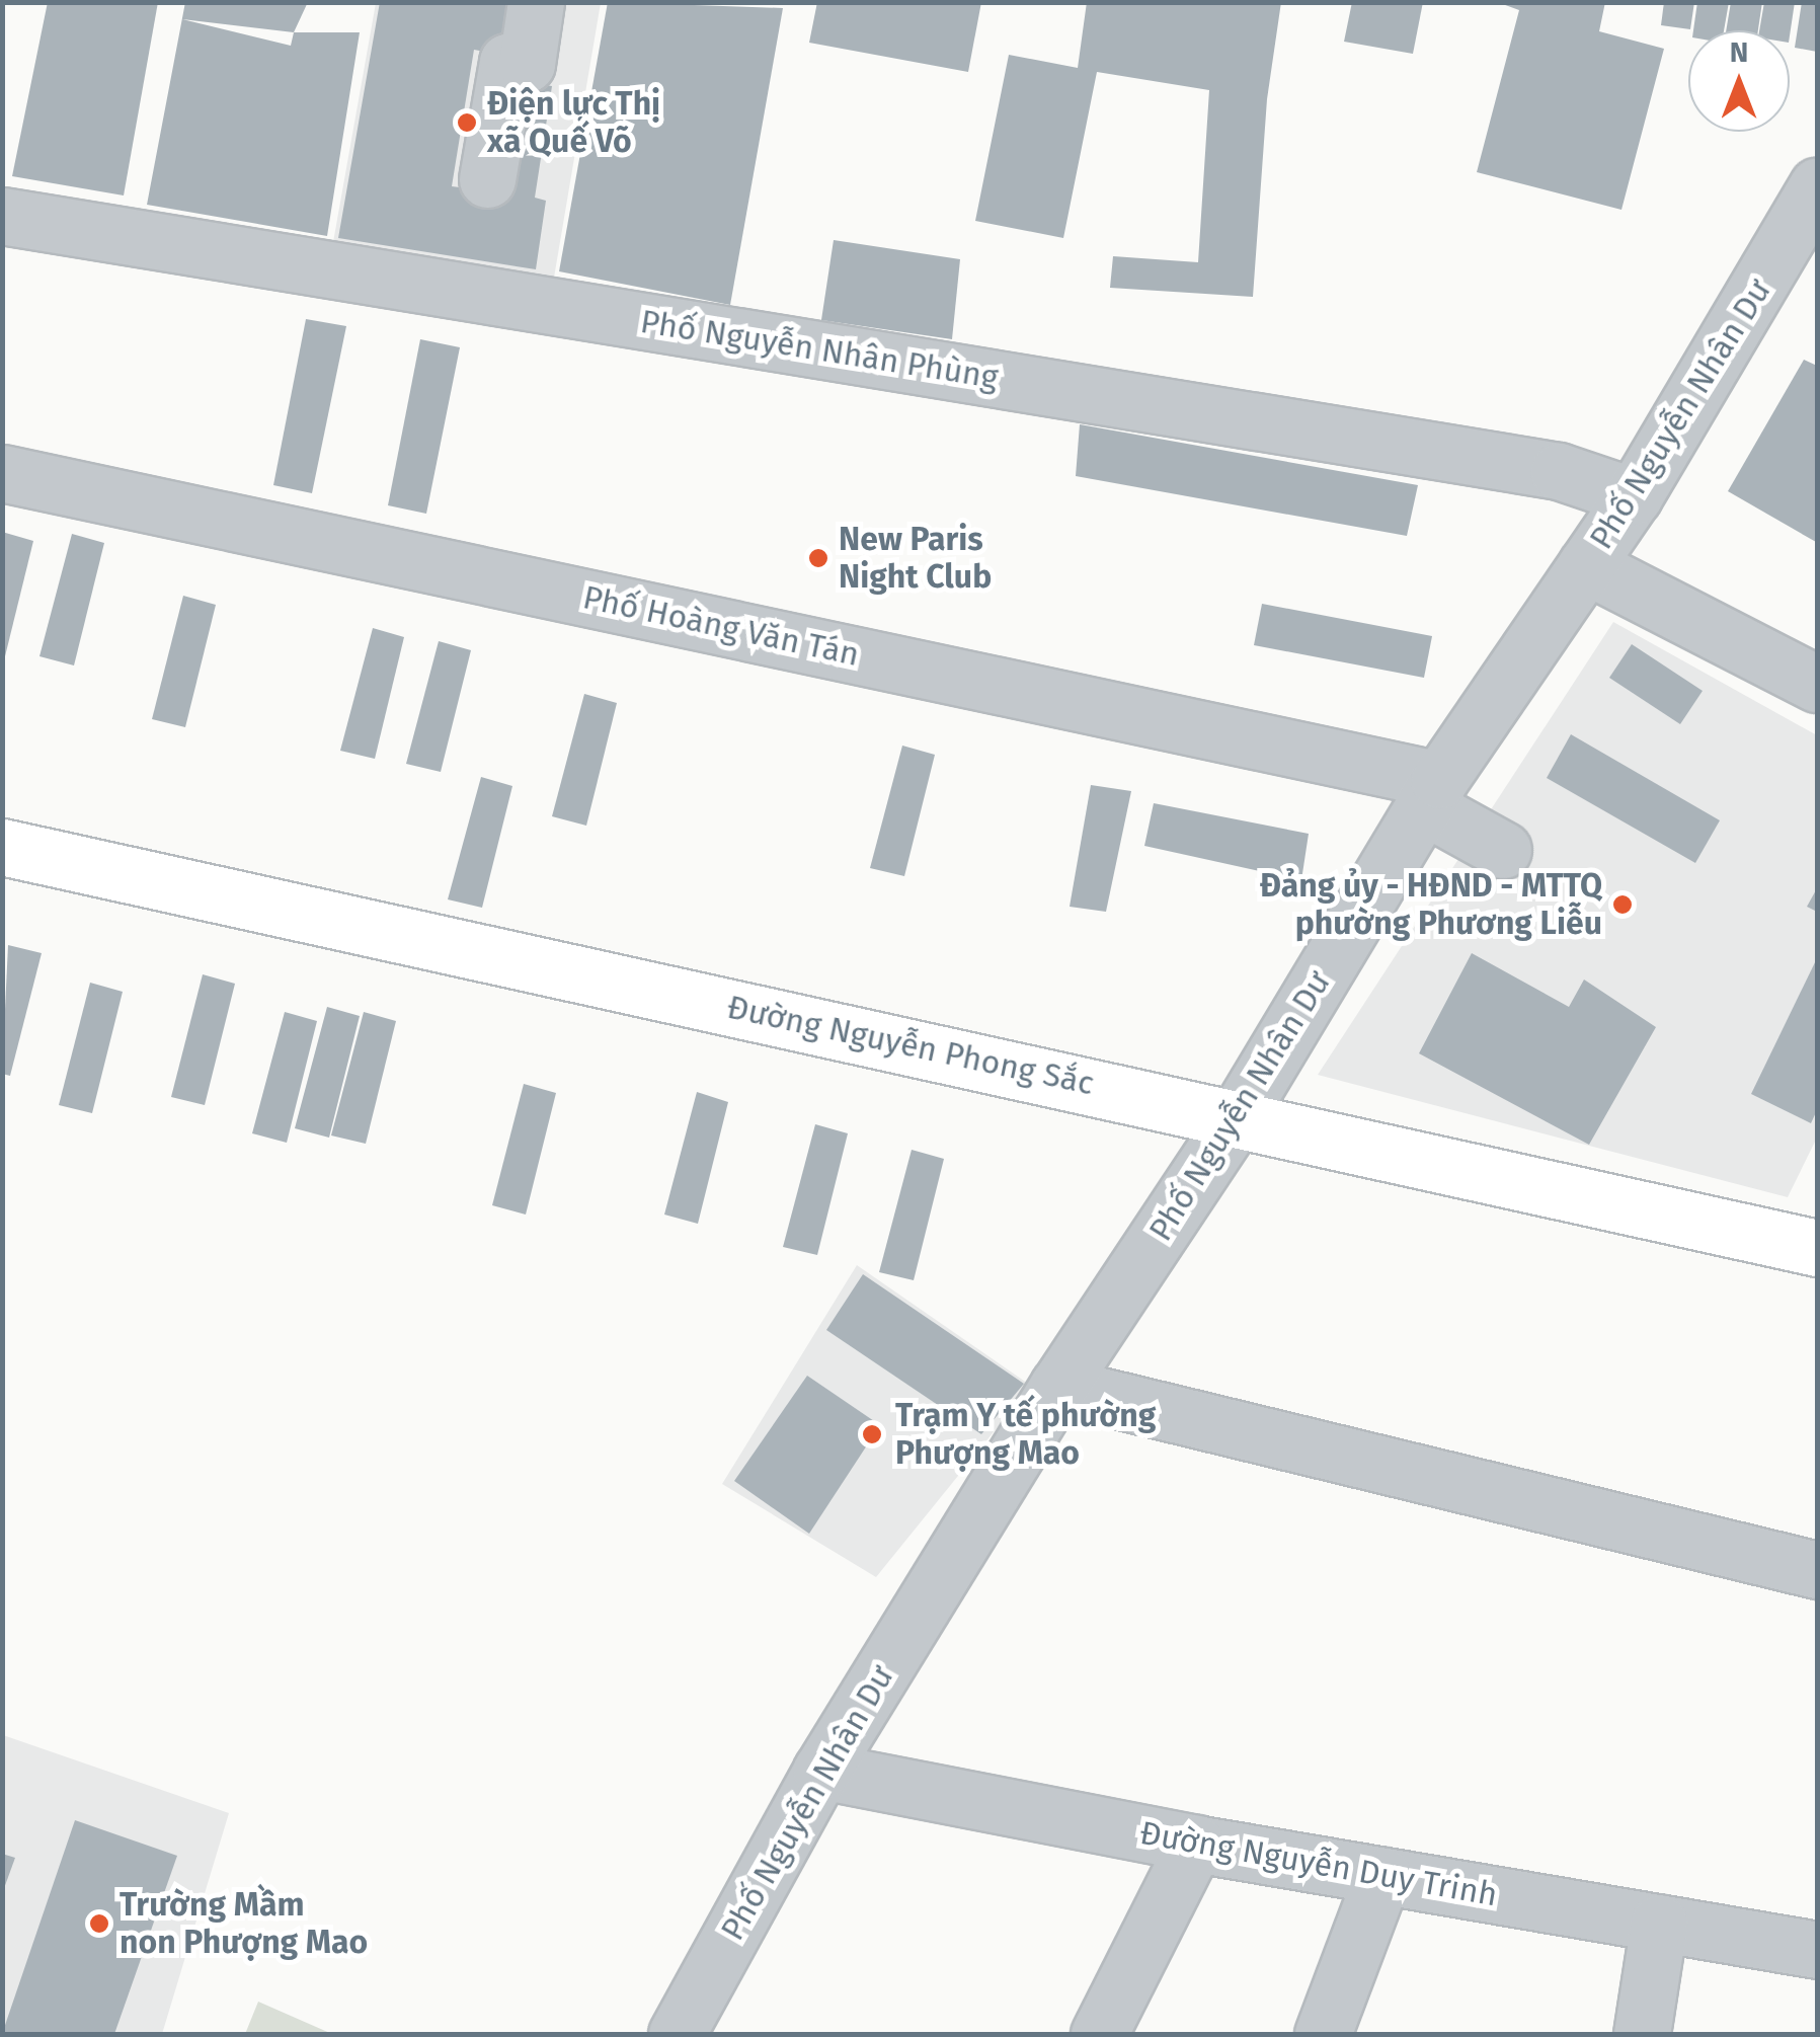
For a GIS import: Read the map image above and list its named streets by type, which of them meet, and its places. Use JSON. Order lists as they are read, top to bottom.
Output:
{
  "streets": {
    "main road": ["Đường Nguyễn Phong Sắc"],
    "street": [
      "Phố Nguyễn Nhân Phùng",
      "Phố Nguyễn Nhân Dư",
      "Phố Hoàng Văn Tán",
      "Đường Nguyễn Duy Trinh"
    ]
  },
  "crossings": [
    ["Phố Nguyễn Nhân Phùng", "Phố Nguyễn Nhân Dư"],
    ["Phố Nguyễn Nhân Dư", "Phố Hoàng Văn Tán"],
    ["Phố Nguyễn Nhân Dư", "Đường Nguyễn Phong Sắc"],
    ["Phố Nguyễn Nhân Dư", "Đường Nguyễn Duy Trinh"]
  ],
  "places": [
    "Điện lực Thị xã Quế Võ",
    "New Paris Night Club",
    "Đảng ủy - HĐND - MTTQ phường Phương Liễu",
    "Trạm Y tế phường Phượng Mao",
    "Trường Mầm non Phượng Mao"
  ],
  "north": "top"
}
